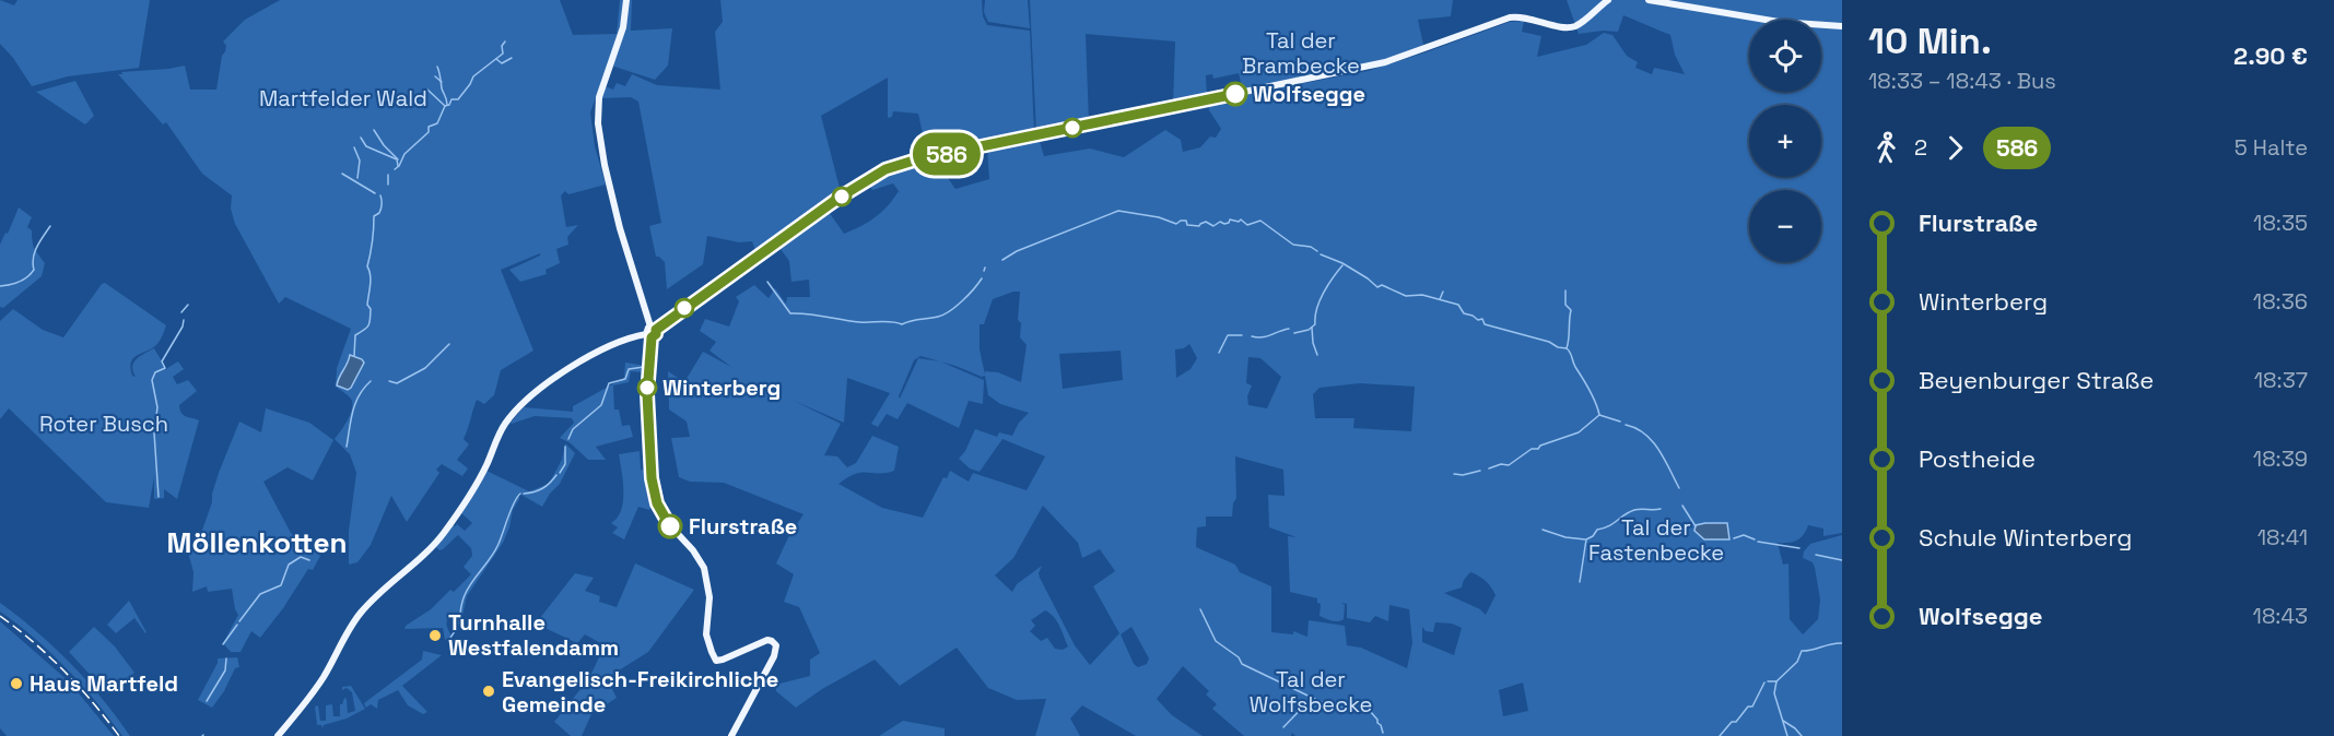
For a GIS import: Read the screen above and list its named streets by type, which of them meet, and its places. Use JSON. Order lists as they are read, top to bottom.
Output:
{
  "districts": ["Möllenkotten"],
  "parks": [
    "Tal der Brambecke",
    "Martfelder Wald",
    "Roter Busch",
    "Tal der Fastenbecke",
    "Tal der Wolfsbecke"
  ],
  "places": [
    "Wolfsegge",
    "Winterberg",
    "Flurstraße",
    "Turnhalle Westfalendamm",
    "Haus Martfeld",
    "Evangelisch-Freikirchliche Gemeinde"
  ],
  "lines": ["bus line 586"],
  "page": {
    "on_map": "586",
    "heading": ["10 Min.", "18:33 – 18:43 · Bus", "2.90 €"],
    "map_buttons": ["+", "−"],
    "legs": ["2", "586", "5 Halte"],
    "list": [
      {
        "name": "Flurstraße",
        "value": "18:35"
      },
      {
        "name": "Winterberg",
        "value": "18:36"
      },
      {
        "name": "Beyenburger Straße",
        "value": "18:37"
      },
      {
        "name": "Postheide",
        "value": "18:39"
      },
      {
        "name": "Schule Winterberg",
        "value": "18:41"
      },
      {
        "name": "Wolfsegge",
        "value": "18:43"
      }
    ]
  }
}
